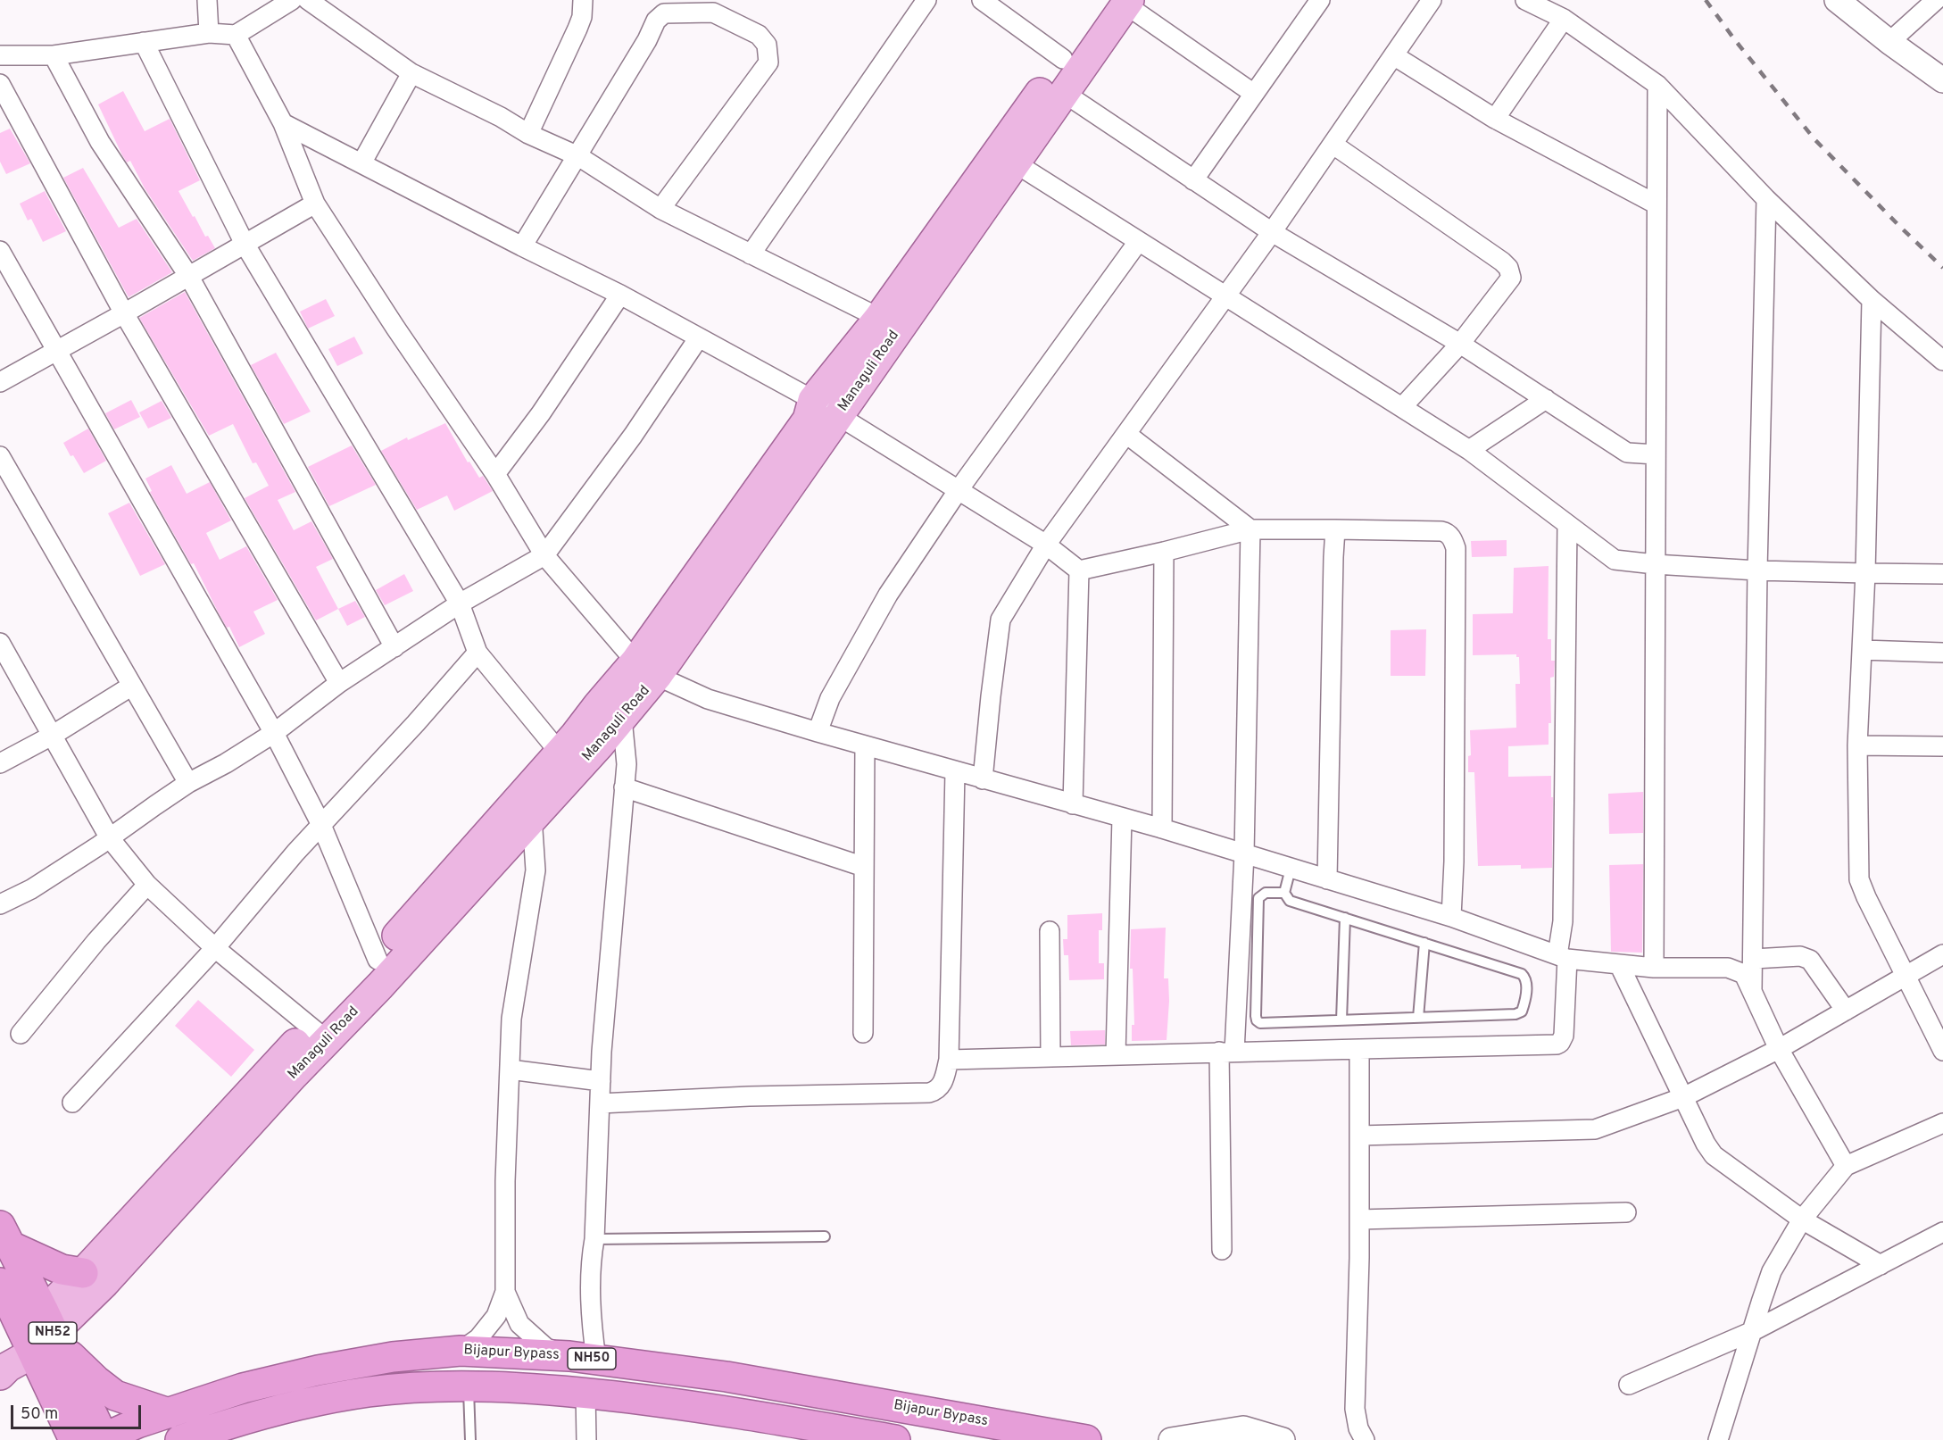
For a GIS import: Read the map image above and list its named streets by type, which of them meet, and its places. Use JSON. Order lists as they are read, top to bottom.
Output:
{
  "streets": {
    "highway": ["NH52", "Bijapur Bypass", "NH50"],
    "main road": ["Managuli Road"]
  },
  "crossings": [
    ["Managuli Road", "Bijapur Bypass"]
  ],
  "scale_bar": "50 m"
}
